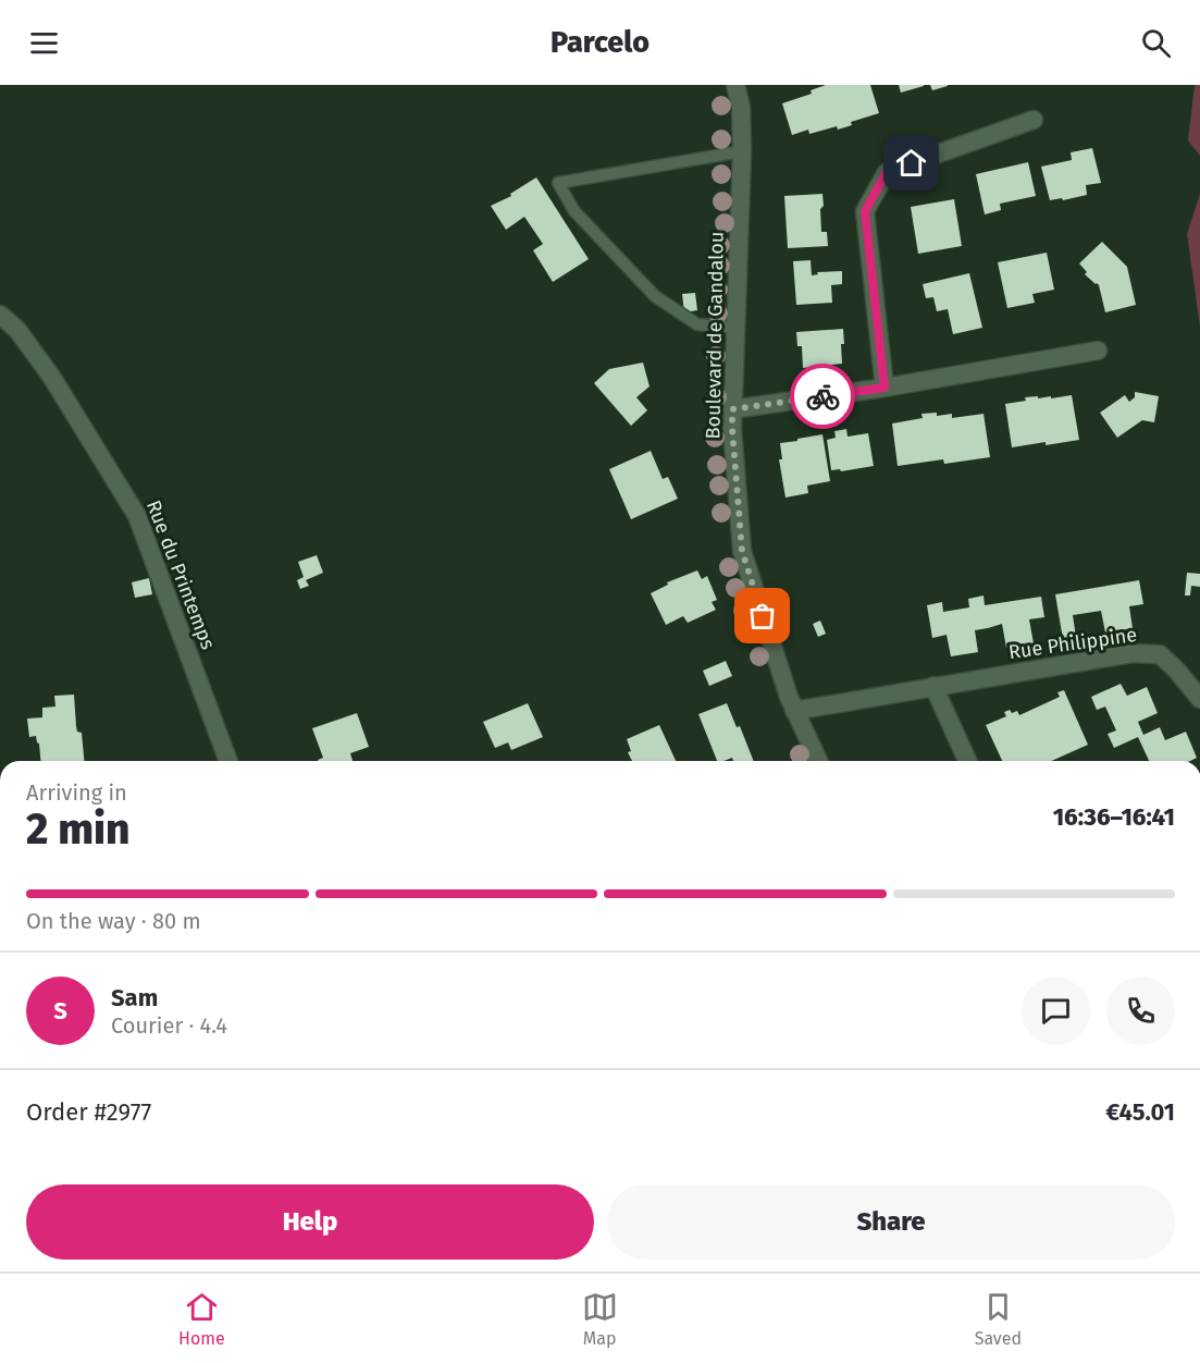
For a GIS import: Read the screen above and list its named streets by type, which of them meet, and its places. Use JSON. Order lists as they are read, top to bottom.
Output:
{
  "streets": {
    "street": ["Boulevard de Gandalou", "Rue du Printemps", "Rue Philippine"]
  },
  "crossings": [
    ["Boulevard de Gandalou", "Rue Philippine"]
  ],
  "page": {
    "header": "Parcelo",
    "heading": ["2 min", "Arriving in", "16:36–16:41"],
    "panel": [
      "Sam",
      "Courier · 4.4",
      "Order #2977",
      "€45.01"
    ],
    "bar": "On the way · 80 m",
    "round": "S",
    "buttons": ["Help", "Share"],
    "tabs": ["Home", "Map", "Saved"]
  }
}
